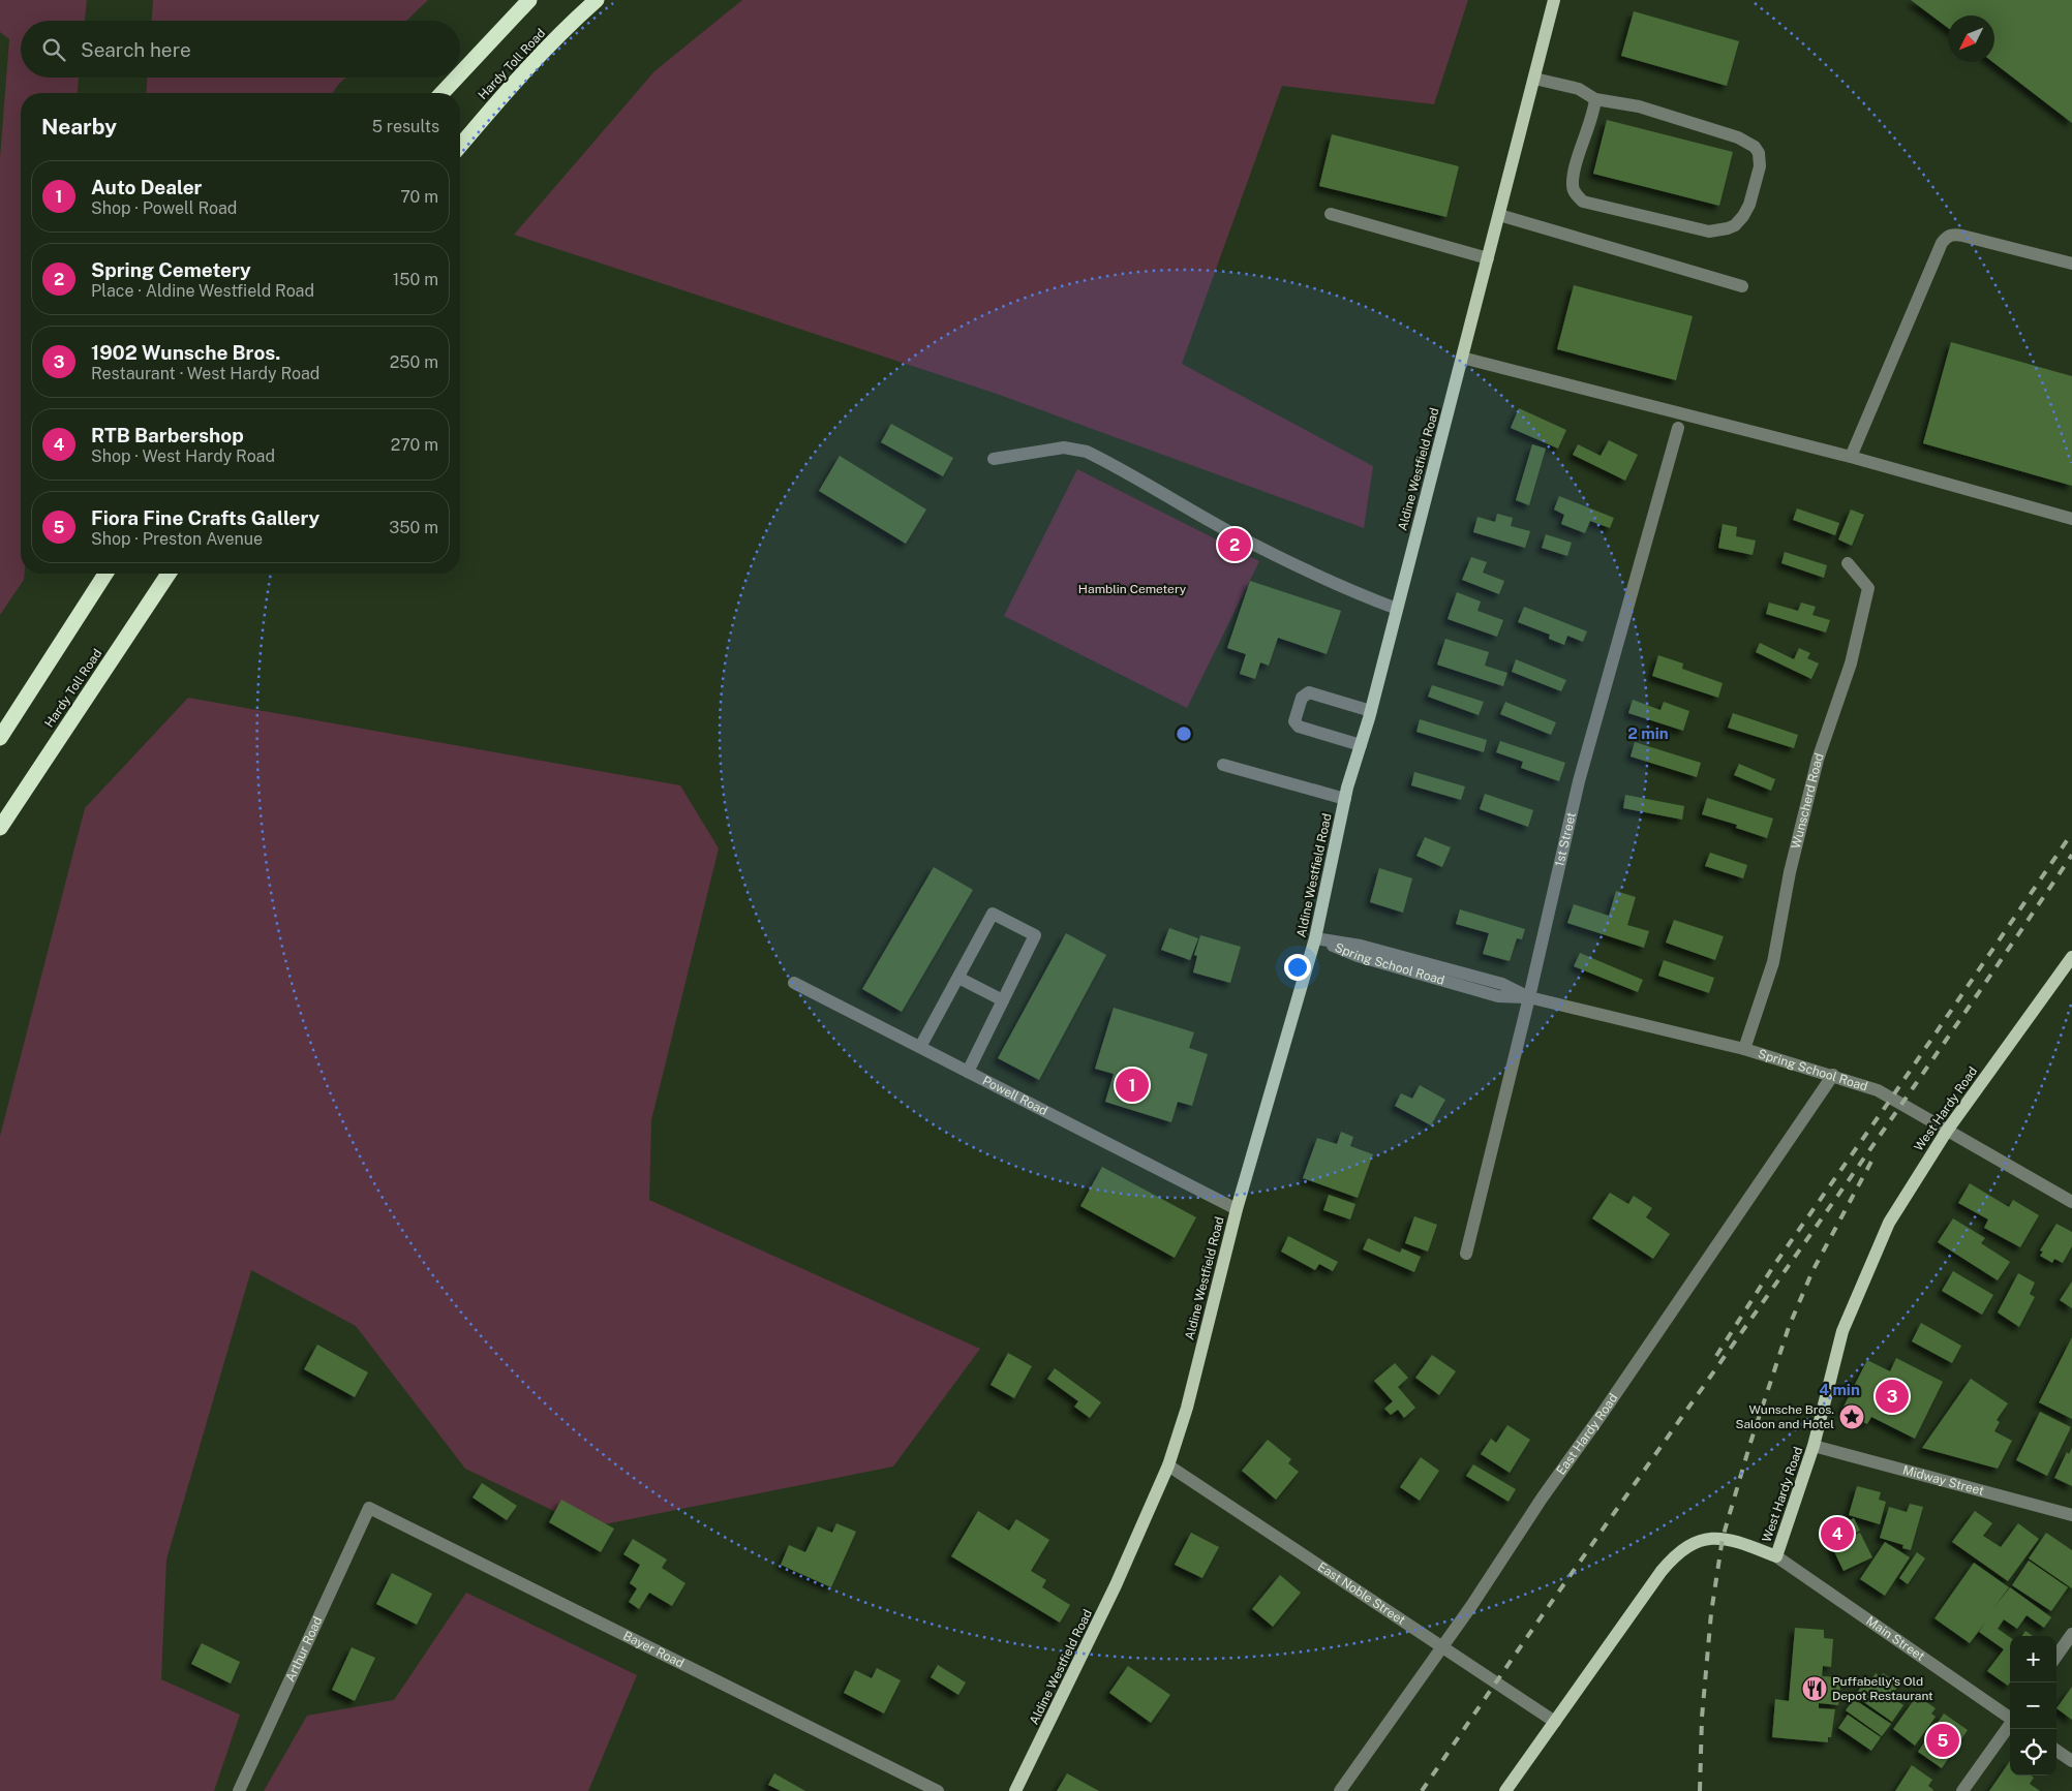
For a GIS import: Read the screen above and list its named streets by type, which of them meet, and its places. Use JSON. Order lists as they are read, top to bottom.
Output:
{
  "streets": {
    "highway": ["Hardy Toll Road"],
    "main road": ["Aldine Westfield Road", "West Hardy Road"],
    "street": [
      "Wunscherd Road",
      "1st Street",
      "Spring School Road",
      "Powell Road",
      "East Hardy Road",
      "Midway Street",
      "East Noble Street",
      "Main Street",
      "Arthur Road",
      "Bayer Road"
    ]
  },
  "crossings": [
    ["Aldine Westfield Road", "Spring School Road"],
    ["Aldine Westfield Road", "Powell Road"],
    ["Aldine Westfield Road", "East Noble Street"],
    ["Wunscherd Road", "Spring School Road"],
    ["1st Street", "Spring School Road"],
    ["Spring School Road", "West Hardy Road"],
    ["Spring School Road", "East Hardy Road"],
    ["West Hardy Road", "Midway Street"],
    ["West Hardy Road", "East Noble Street"],
    ["West Hardy Road", "Main Street"],
    ["East Hardy Road", "East Noble Street"],
    ["Arthur Road", "Bayer Road"]
  ],
  "parks": ["Hamblin Cemetery"],
  "places": {
    "place": ["Wunsche Bros. Saloon and Hotel"],
    "restaurant": ["Puffabelly's Old Depot Restaurant"]
  },
  "north": "bottom left",
  "page": {
    "search": "Search here",
    "heading": ["Nearby", "5 results"],
    "list": [
      {
        "mark": "1",
        "name": "Auto Dealer",
        "note": "Shop · Powell Road",
        "value": "70 m"
      },
      {
        "mark": "2",
        "name": "Spring Cemetery",
        "note": "Place · Aldine Westfield Road",
        "value": "150 m"
      },
      {
        "mark": "3",
        "name": "1902 Wunsche Bros.",
        "note": "Restaurant · West Hardy Road",
        "value": "250 m"
      },
      {
        "mark": "4",
        "name": "RTB Barbershop",
        "note": "Shop · West Hardy Road",
        "value": "270 m"
      },
      {
        "mark": "5",
        "name": "Fiora Fine Crafts Gallery",
        "note": "Shop · Preston Avenue",
        "value": "350 m"
      }
    ],
    "pins": [
      "2",
      "1",
      "3",
      "4",
      "5"
    ],
    "map_buttons": ["+", "−"]
  },
  "rings": ["2 min", "4 min"]
}
